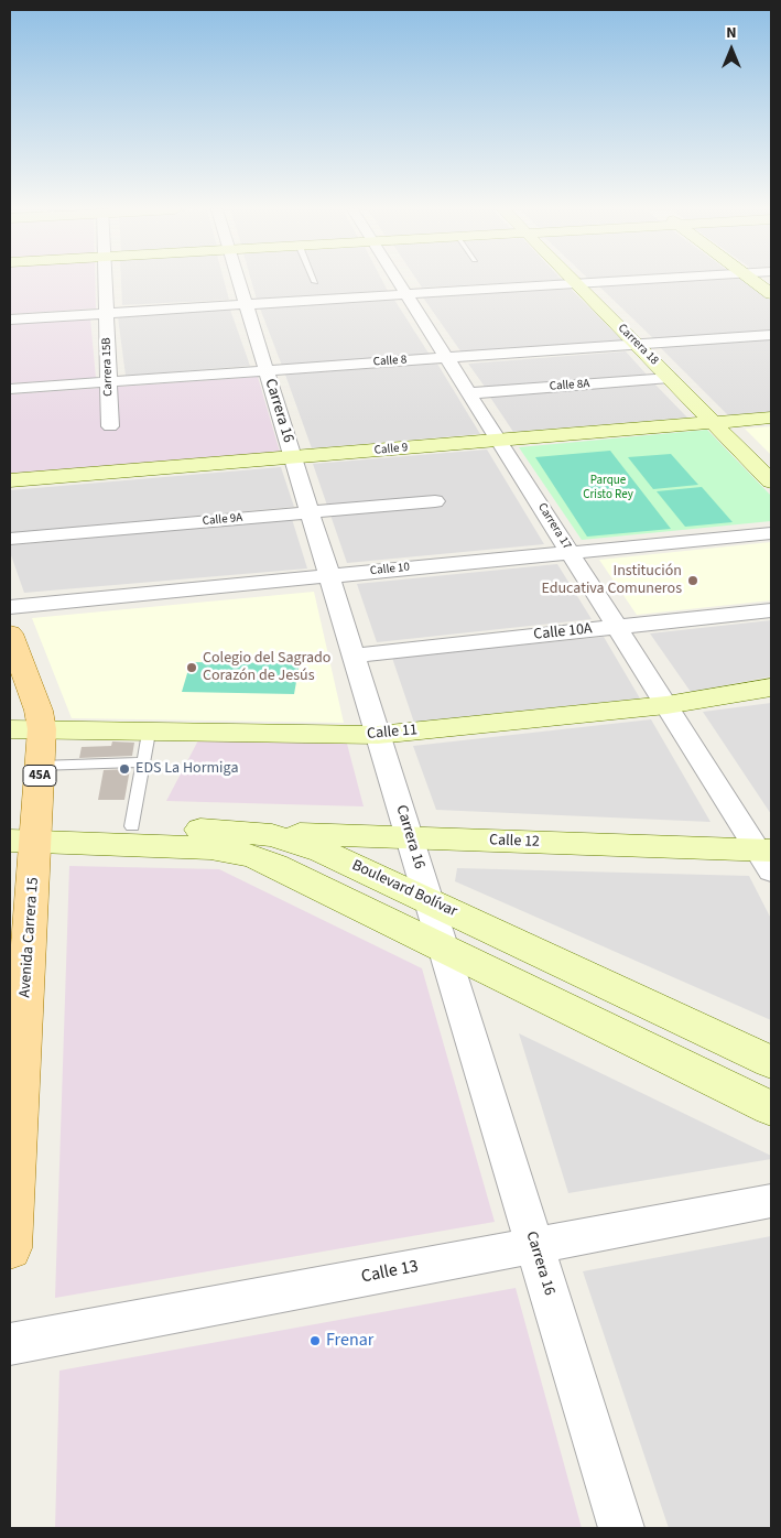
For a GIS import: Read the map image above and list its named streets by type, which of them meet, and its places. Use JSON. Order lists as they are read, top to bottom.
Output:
{
  "streets": {
    "main road": ["45A", "Avenida Carrera 15"],
    "street": [
      "Carrera 18",
      "Calle 8",
      "Carrera 15B",
      "Calle 8A",
      "Carrera 16",
      "Calle 9",
      "Calle 9A",
      "Carrera 17",
      "Calle 10",
      "Calle 10A",
      "Calle 11",
      "Calle 12",
      "Boulevard Bolívar",
      "Calle 13"
    ]
  },
  "crossings": [
    ["Carrera 18", "Calle 8"],
    ["Carrera 18", "Calle 8A"],
    ["Carrera 18", "Calle 9"],
    ["Calle 8", "Carrera 15B"],
    ["Calle 8", "Carrera 16"],
    ["Calle 8", "Carrera 17"],
    ["Calle 8A", "Carrera 17"],
    ["Carrera 16", "Calle 9"],
    ["Carrera 16", "Calle 9A"],
    ["Carrera 16", "Calle 10"],
    ["Carrera 16", "Calle 10A"],
    ["Carrera 16", "Calle 11"],
    ["Carrera 16", "Calle 12"],
    ["Carrera 16", "Boulevard Bolívar"],
    ["Carrera 16", "Calle 13"],
    ["Calle 9", "Carrera 17"],
    ["Carrera 17", "Calle 10"],
    ["Carrera 17", "Calle 10A"],
    ["Carrera 17", "Calle 11"],
    ["Carrera 17", "Calle 12"],
    ["Calle 11", "Avenida Carrera 15"],
    ["Calle 12", "Boulevard Bolívar"],
    ["Boulevard Bolívar", "Avenida Carrera 15"]
  ],
  "parks": ["Parque Cristo Rey"],
  "places": [
    "Institución Educativa Comuneros",
    "Colegio del Sagrado Corazón de Jesús",
    "EDS La Hormiga",
    "Frenar"
  ],
  "north": "top"
}
